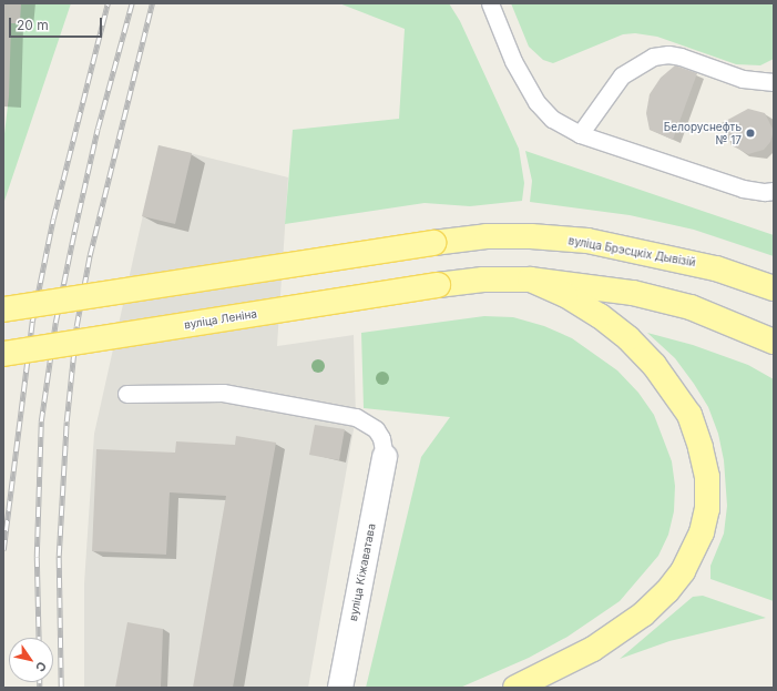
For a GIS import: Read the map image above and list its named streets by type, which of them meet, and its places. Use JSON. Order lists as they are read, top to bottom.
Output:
{
  "streets": {
    "main road": ["вуліца Брэсцкіх Дывізій", "вуліца Леніна"],
    "street": ["вуліца Кіжаватава"]
  },
  "places": ["Белоруснефть № 17"],
  "scale_bar": "20 m",
  "north": "bottom right"
}
